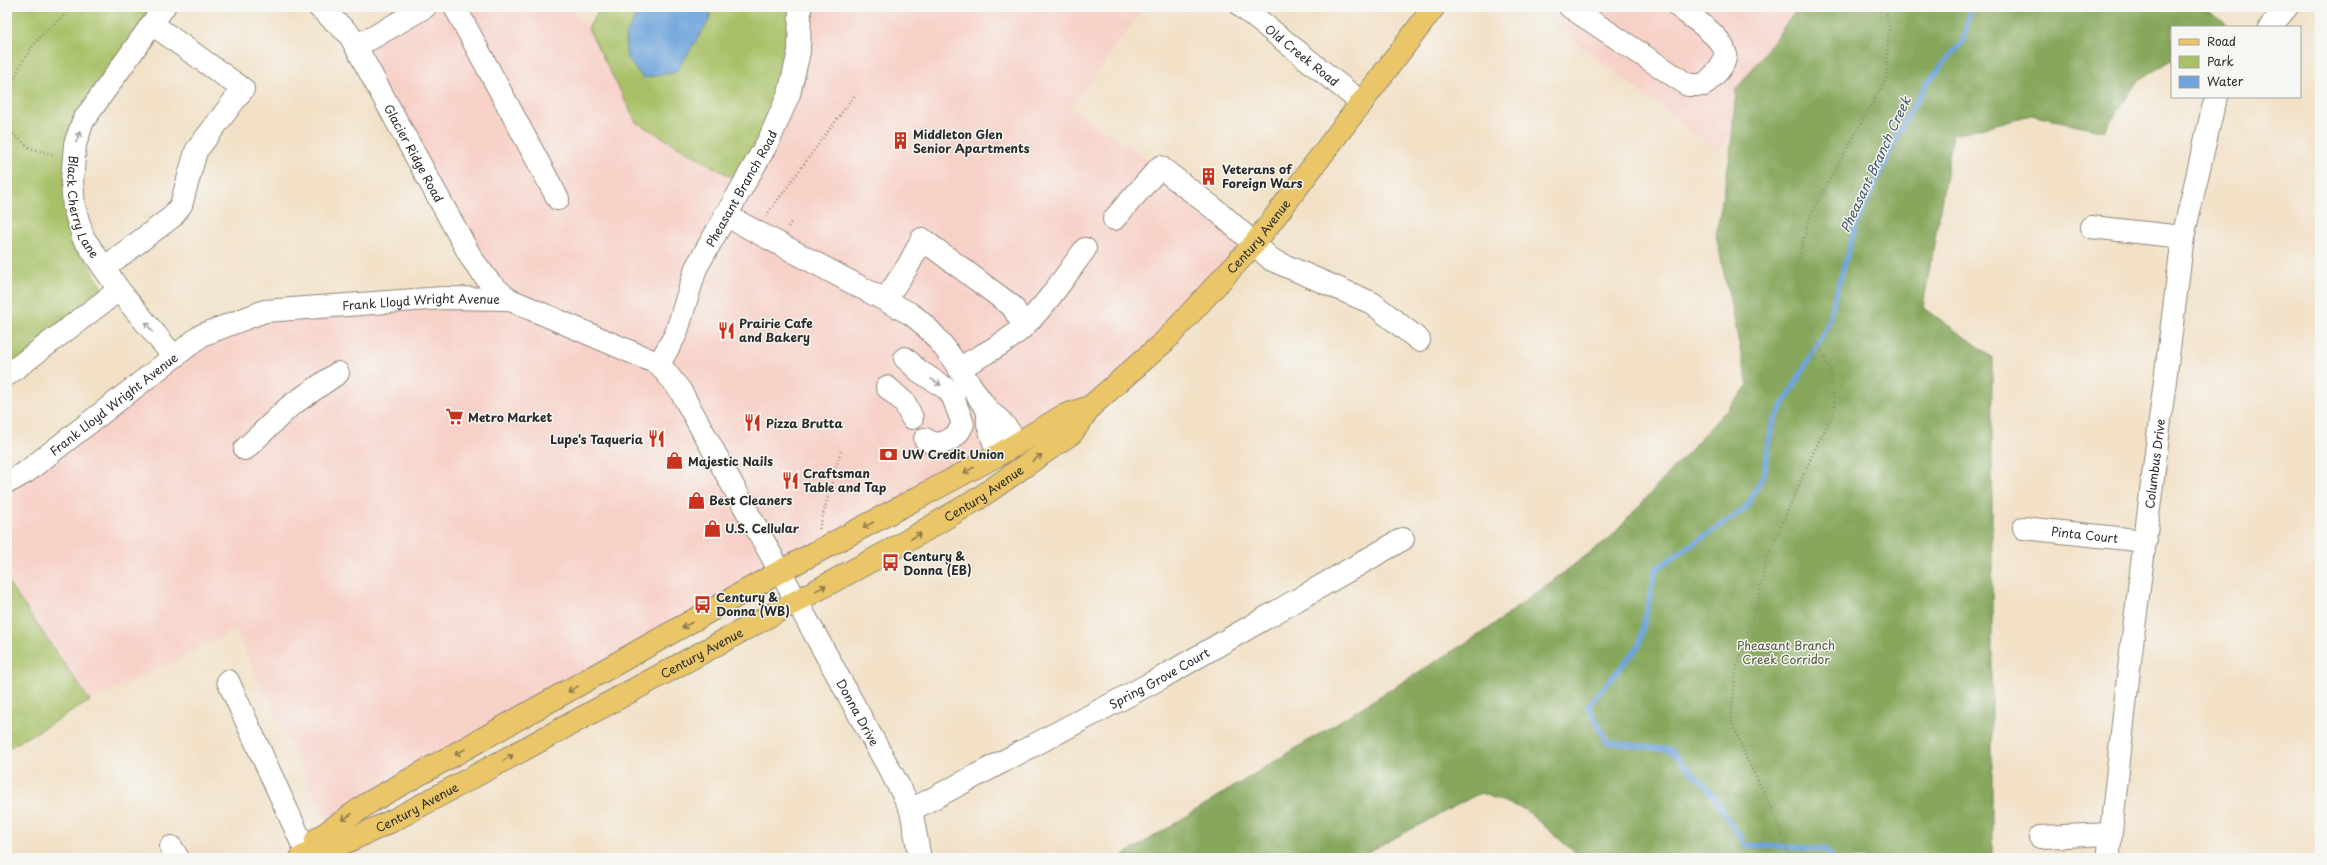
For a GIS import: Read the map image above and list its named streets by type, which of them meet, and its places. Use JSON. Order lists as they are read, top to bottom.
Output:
{
  "streets": {
    "main road": ["Century Avenue"],
    "street": [
      "Old Creek Road",
      "Glacier Ridge Road",
      "Pheasant Branch Road",
      "Black Cherry Lane",
      "Frank Lloyd Wright Avenue",
      "Columbus Drive",
      "Pinta Court",
      "Spring Grove Court",
      "Donna Drive"
    ]
  },
  "crossings": [
    ["Old Creek Road", "Century Avenue"],
    ["Glacier Ridge Road", "Frank Lloyd Wright Avenue"],
    ["Pheasant Branch Road", "Frank Lloyd Wright Avenue"],
    ["Black Cherry Lane", "Frank Lloyd Wright Avenue"],
    ["Century Avenue", "Frank Lloyd Wright Avenue"],
    ["Century Avenue", "Donna Drive"],
    ["Frank Lloyd Wright Avenue", "Donna Drive"],
    ["Columbus Drive", "Pinta Court"],
    ["Spring Grove Court", "Donna Drive"]
  ],
  "one_way": ["Black Cherry Lane"],
  "water": ["Pheasant Branch Creek"],
  "parks": ["Pheasant Branch Creek Corridor"],
  "places": {
    "building": ["Middleton Glen Senior Apartments", "Veterans of Foreign Wars"],
    "restaurant": [
      "Prairie Cafe and Bakery",
      "Pizza Brutta",
      "Lupe's Taqueria",
      "Craftsman Table and Tap"
    ],
    "supermarket": ["Metro Market"],
    "bank": ["UW Credit Union"],
    "shop": ["Majestic Nails", "Best Cleaners", "U.S. Cellular"],
    "bus stop": ["Century & Donna (EB)", "Century & Donna (WB)"]
  },
  "legend": ["Road", "Park", "Water"]
}
